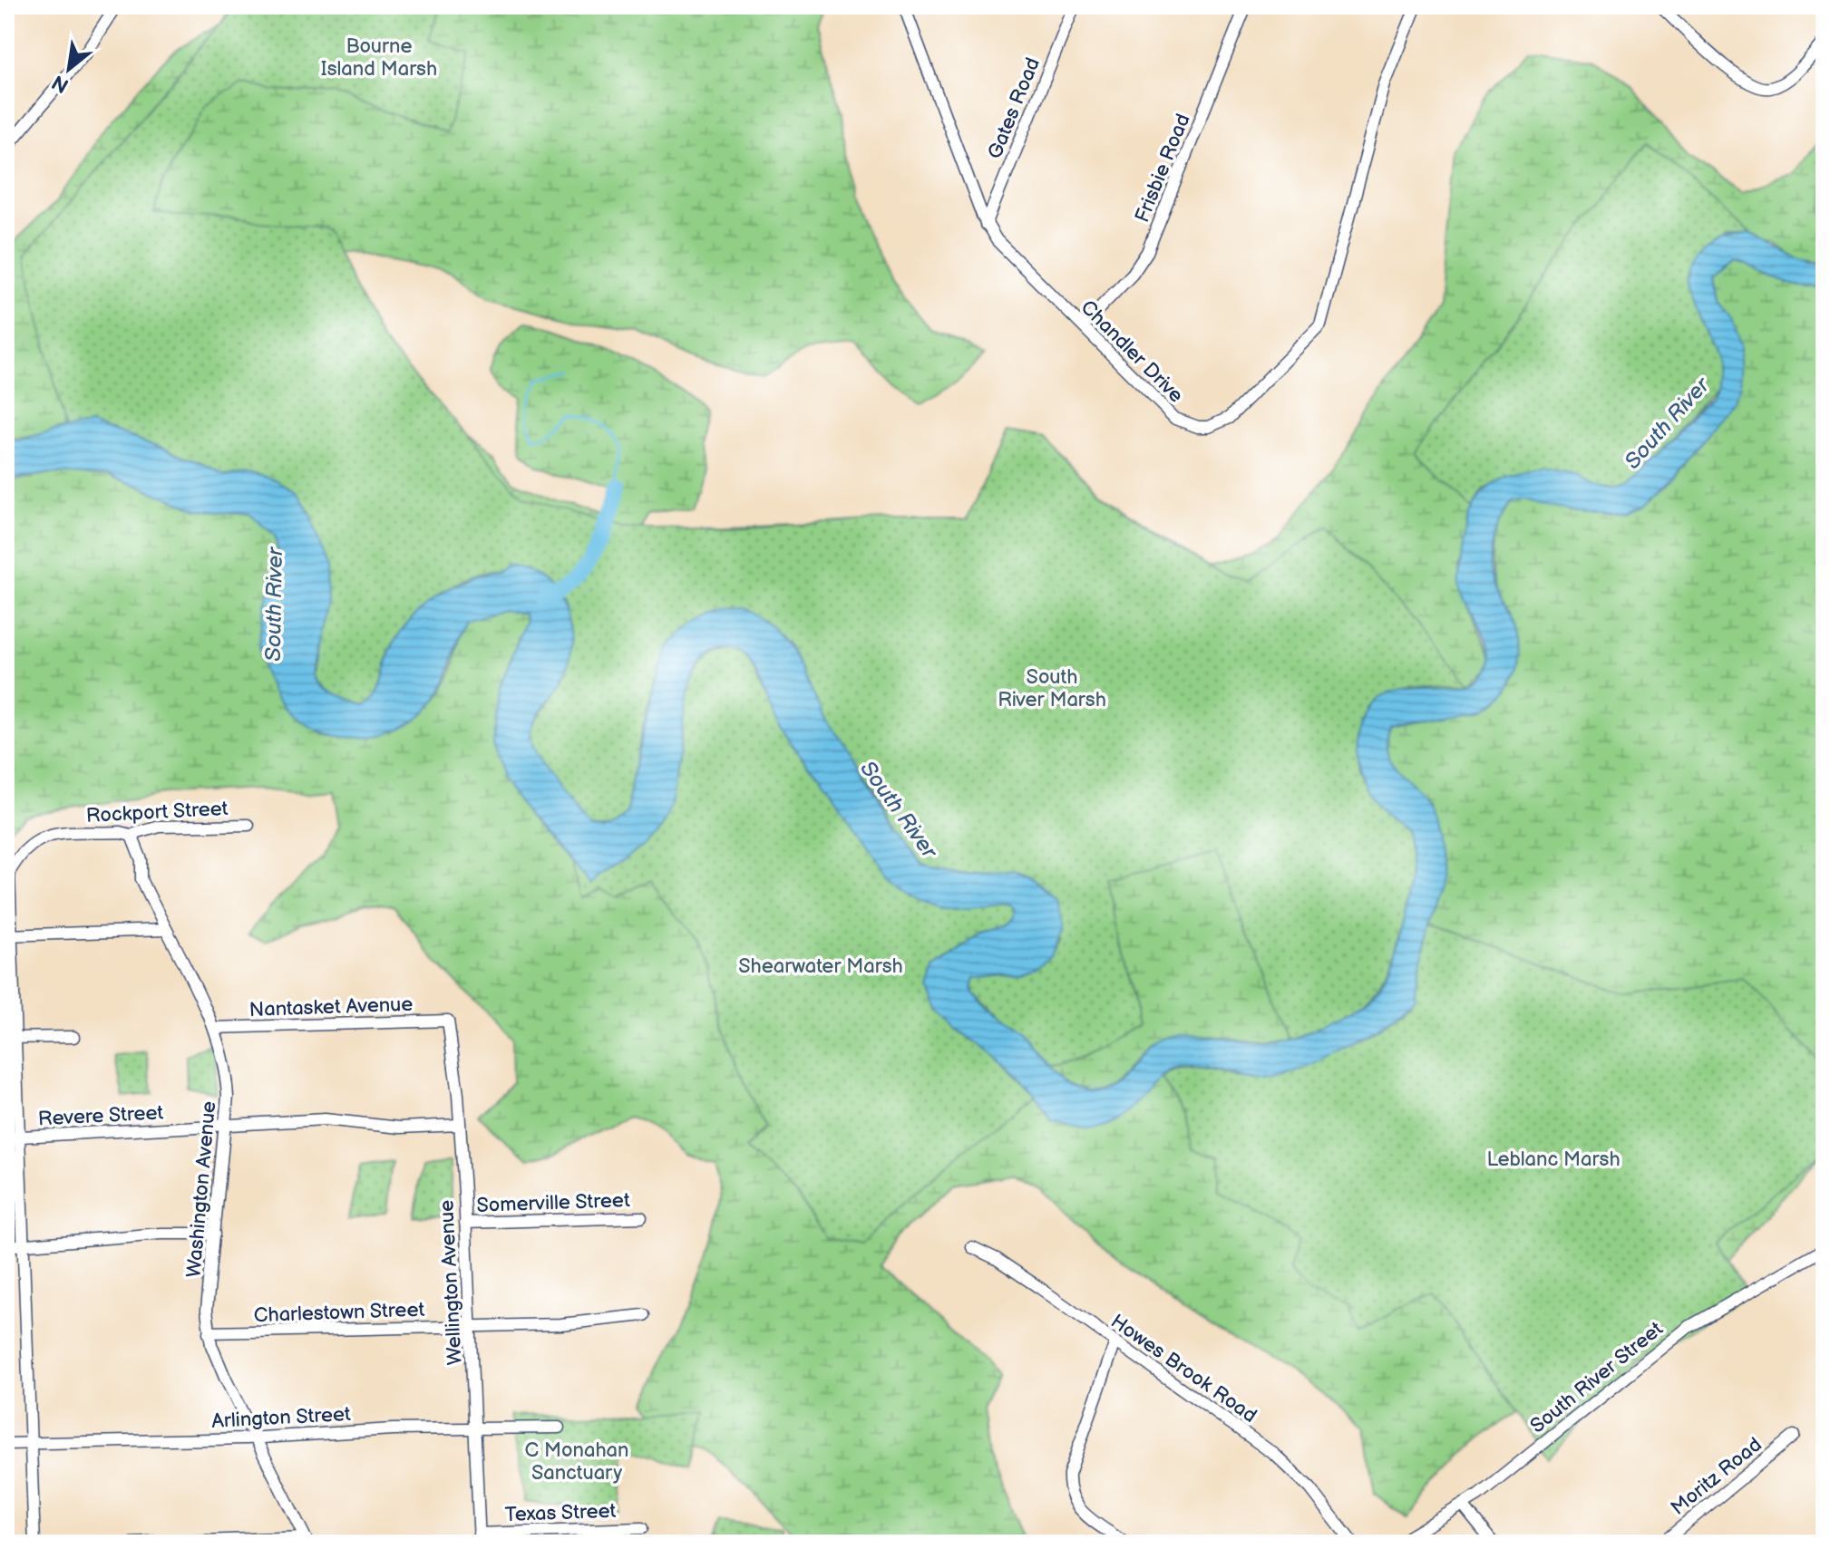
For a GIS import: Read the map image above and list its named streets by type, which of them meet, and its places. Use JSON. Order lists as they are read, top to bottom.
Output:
{
  "streets": {
    "street": [
      "Gates Road",
      "Frisbie Road",
      "Chandler Drive",
      "Rockport Street",
      "Nantasket Avenue",
      "Revere Street",
      "Washington Avenue",
      "Somerville Street",
      "Wellington Avenue",
      "Charlestown Street",
      "Howes Brook Road",
      "South River Street",
      "Arlington Street",
      "Moritz Road",
      "Texas Street"
    ]
  },
  "crossings": [
    ["Gates Road", "Chandler Drive"],
    ["Frisbie Road", "Chandler Drive"],
    ["Rockport Street", "Washington Avenue"],
    ["Nantasket Avenue", "Washington Avenue"],
    ["Nantasket Avenue", "Wellington Avenue"],
    ["Revere Street", "Washington Avenue"],
    ["Revere Street", "Wellington Avenue"],
    ["Washington Avenue", "Charlestown Street"],
    ["Washington Avenue", "Arlington Street"],
    ["Somerville Street", "Wellington Avenue"],
    ["Wellington Avenue", "Charlestown Street"],
    ["Wellington Avenue", "Arlington Street"],
    ["Wellington Avenue", "Texas Street"]
  ],
  "water": ["South River"],
  "parks": [
    "Bourne Island Marsh",
    "South River Marsh",
    "Shearwater Marsh",
    "Leblanc Marsh",
    "C Monahan Sanctuary"
  ],
  "north": "bottom left"
}
